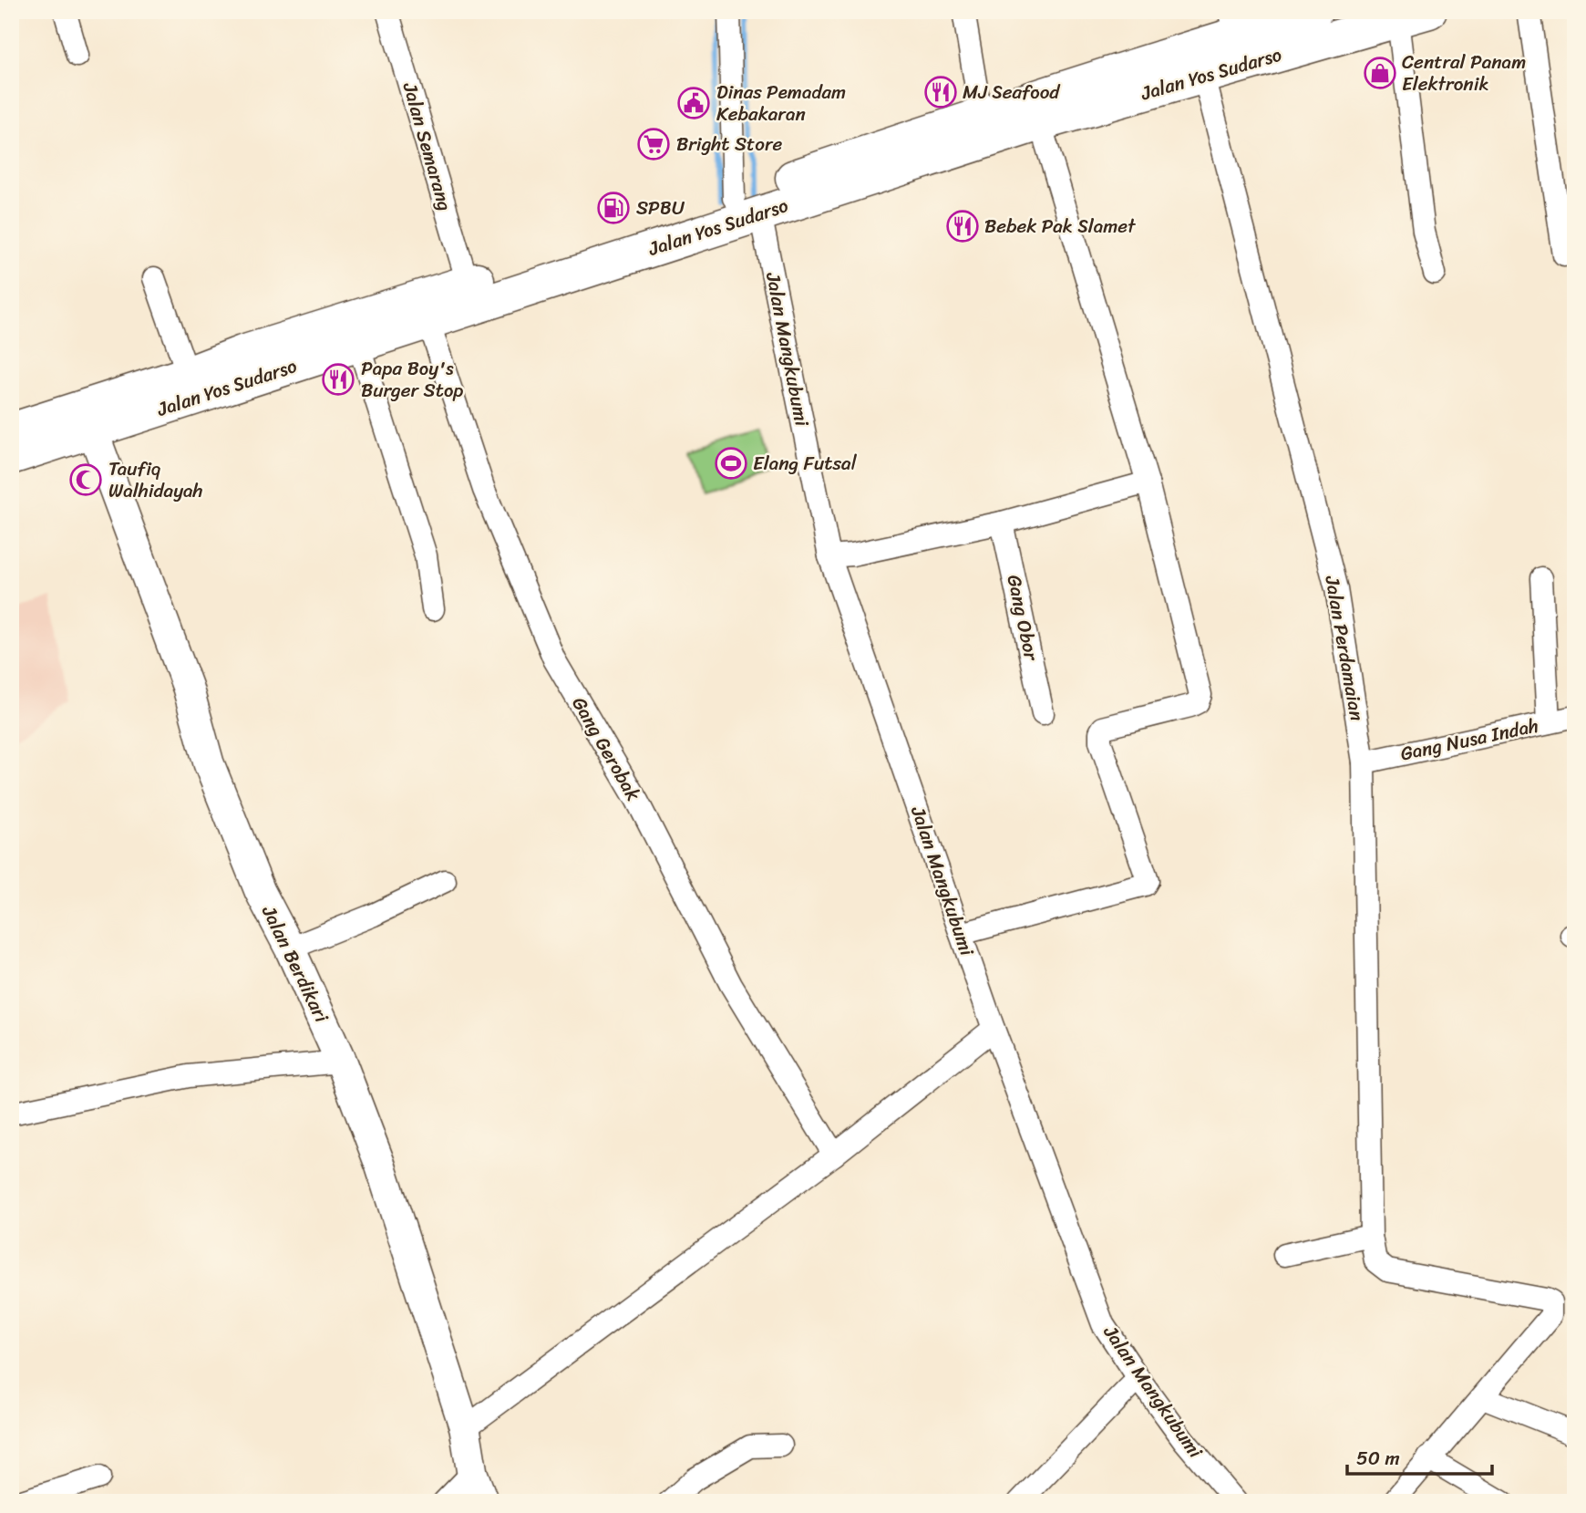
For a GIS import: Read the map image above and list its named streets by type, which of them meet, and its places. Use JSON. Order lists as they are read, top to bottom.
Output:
{
  "streets": {
    "main road": ["Jalan Yos Sudarso"],
    "street": [
      "Jalan Semarang",
      "Jalan Mangkubumi",
      "Gang Obor",
      "Jalan Perdamaian",
      "Gang Nusa Indah",
      "Gang Gerobak",
      "Jalan Berdikari"
    ]
  },
  "crossings": [
    ["Jalan Yos Sudarso", "Jalan Semarang"],
    ["Jalan Yos Sudarso", "Jalan Mangkubumi"],
    ["Jalan Yos Sudarso", "Jalan Perdamaian"],
    ["Jalan Yos Sudarso", "Gang Gerobak"],
    ["Jalan Yos Sudarso", "Jalan Berdikari"],
    ["Jalan Perdamaian", "Gang Nusa Indah"]
  ],
  "places": {
    "shop": ["Central Panam Elektronik"],
    "restaurant": ["MJ Seafood", "Bebek Pak Slamet", "Papa Boy's Burger Stop"],
    "public building": ["Dinas Pemadam Kebakaran"],
    "supermarket": ["Bright Store"],
    "fuel station": ["SPBU"],
    "sports": ["Elang Futsal"],
    "mosque": ["Taufiq Walhidayah"]
  },
  "scale_bar": "50 m"
}
